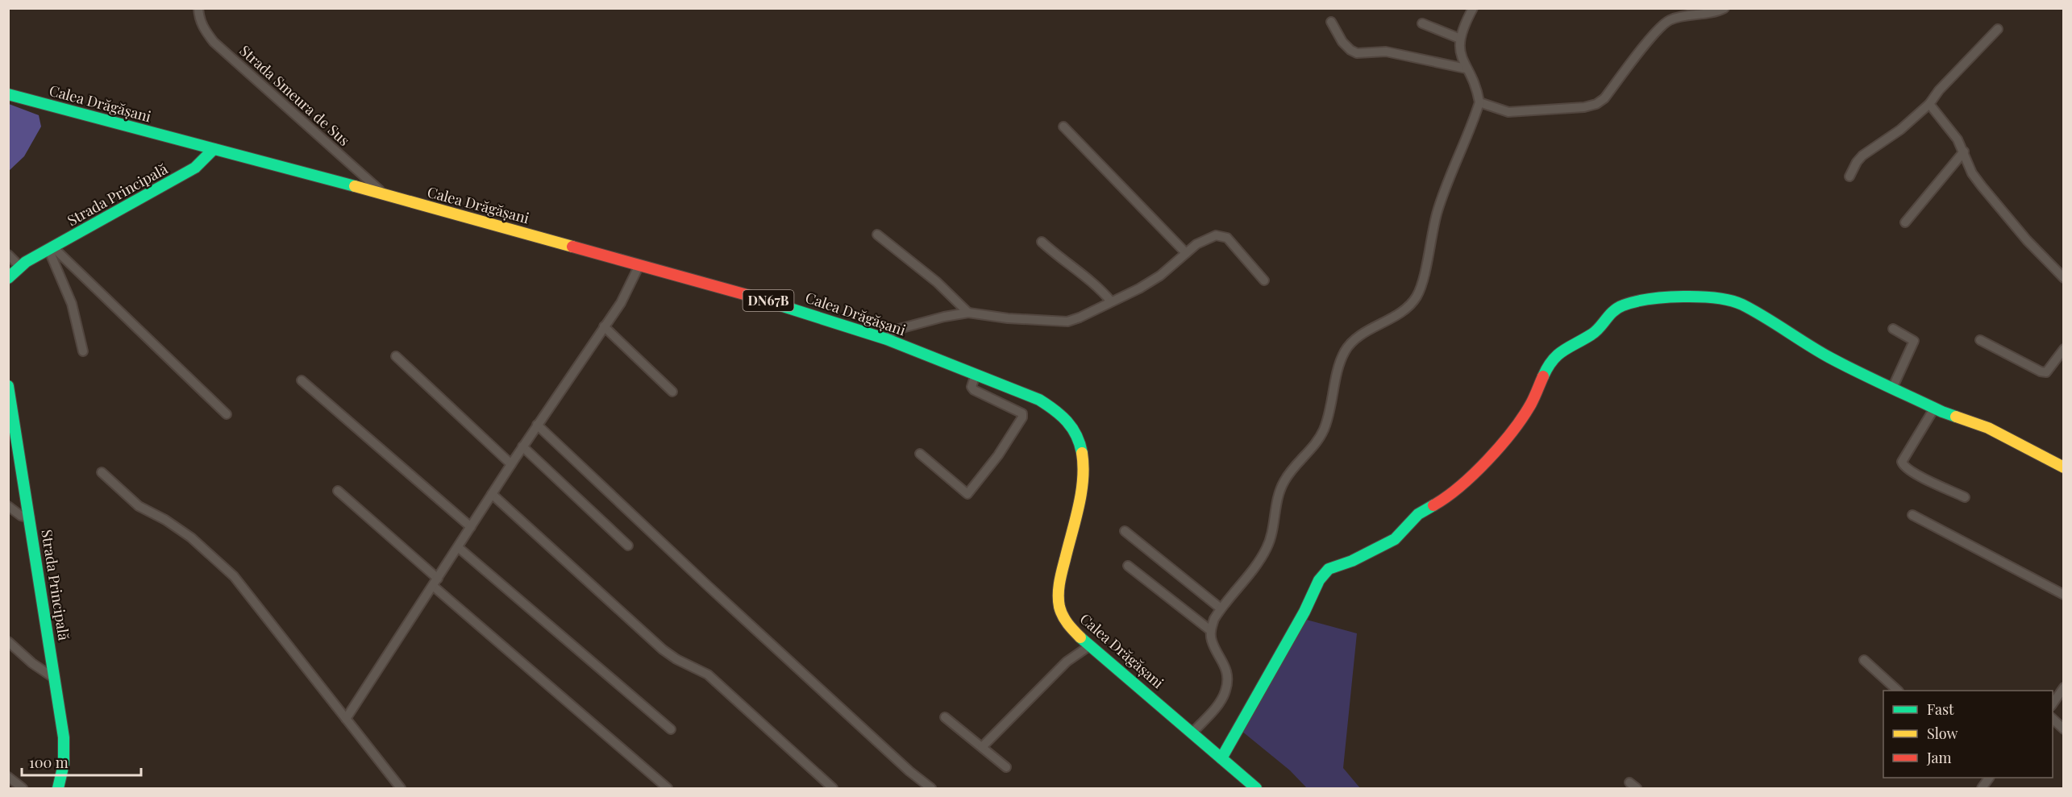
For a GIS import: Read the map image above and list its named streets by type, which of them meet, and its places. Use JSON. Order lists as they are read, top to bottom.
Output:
{
  "streets": {
    "street": [
      "Strada Smeura de Sus",
      "Calea Drăgășani",
      "Strada Principală",
      "DN67B"
    ]
  },
  "crossings": [
    ["Strada Smeura de Sus", "Calea Drăgășani"],
    ["Calea Drăgășani", "Strada Principală"]
  ],
  "legend": ["Fast", "Slow", "Jam"],
  "scale_bar": "100 m"
}
